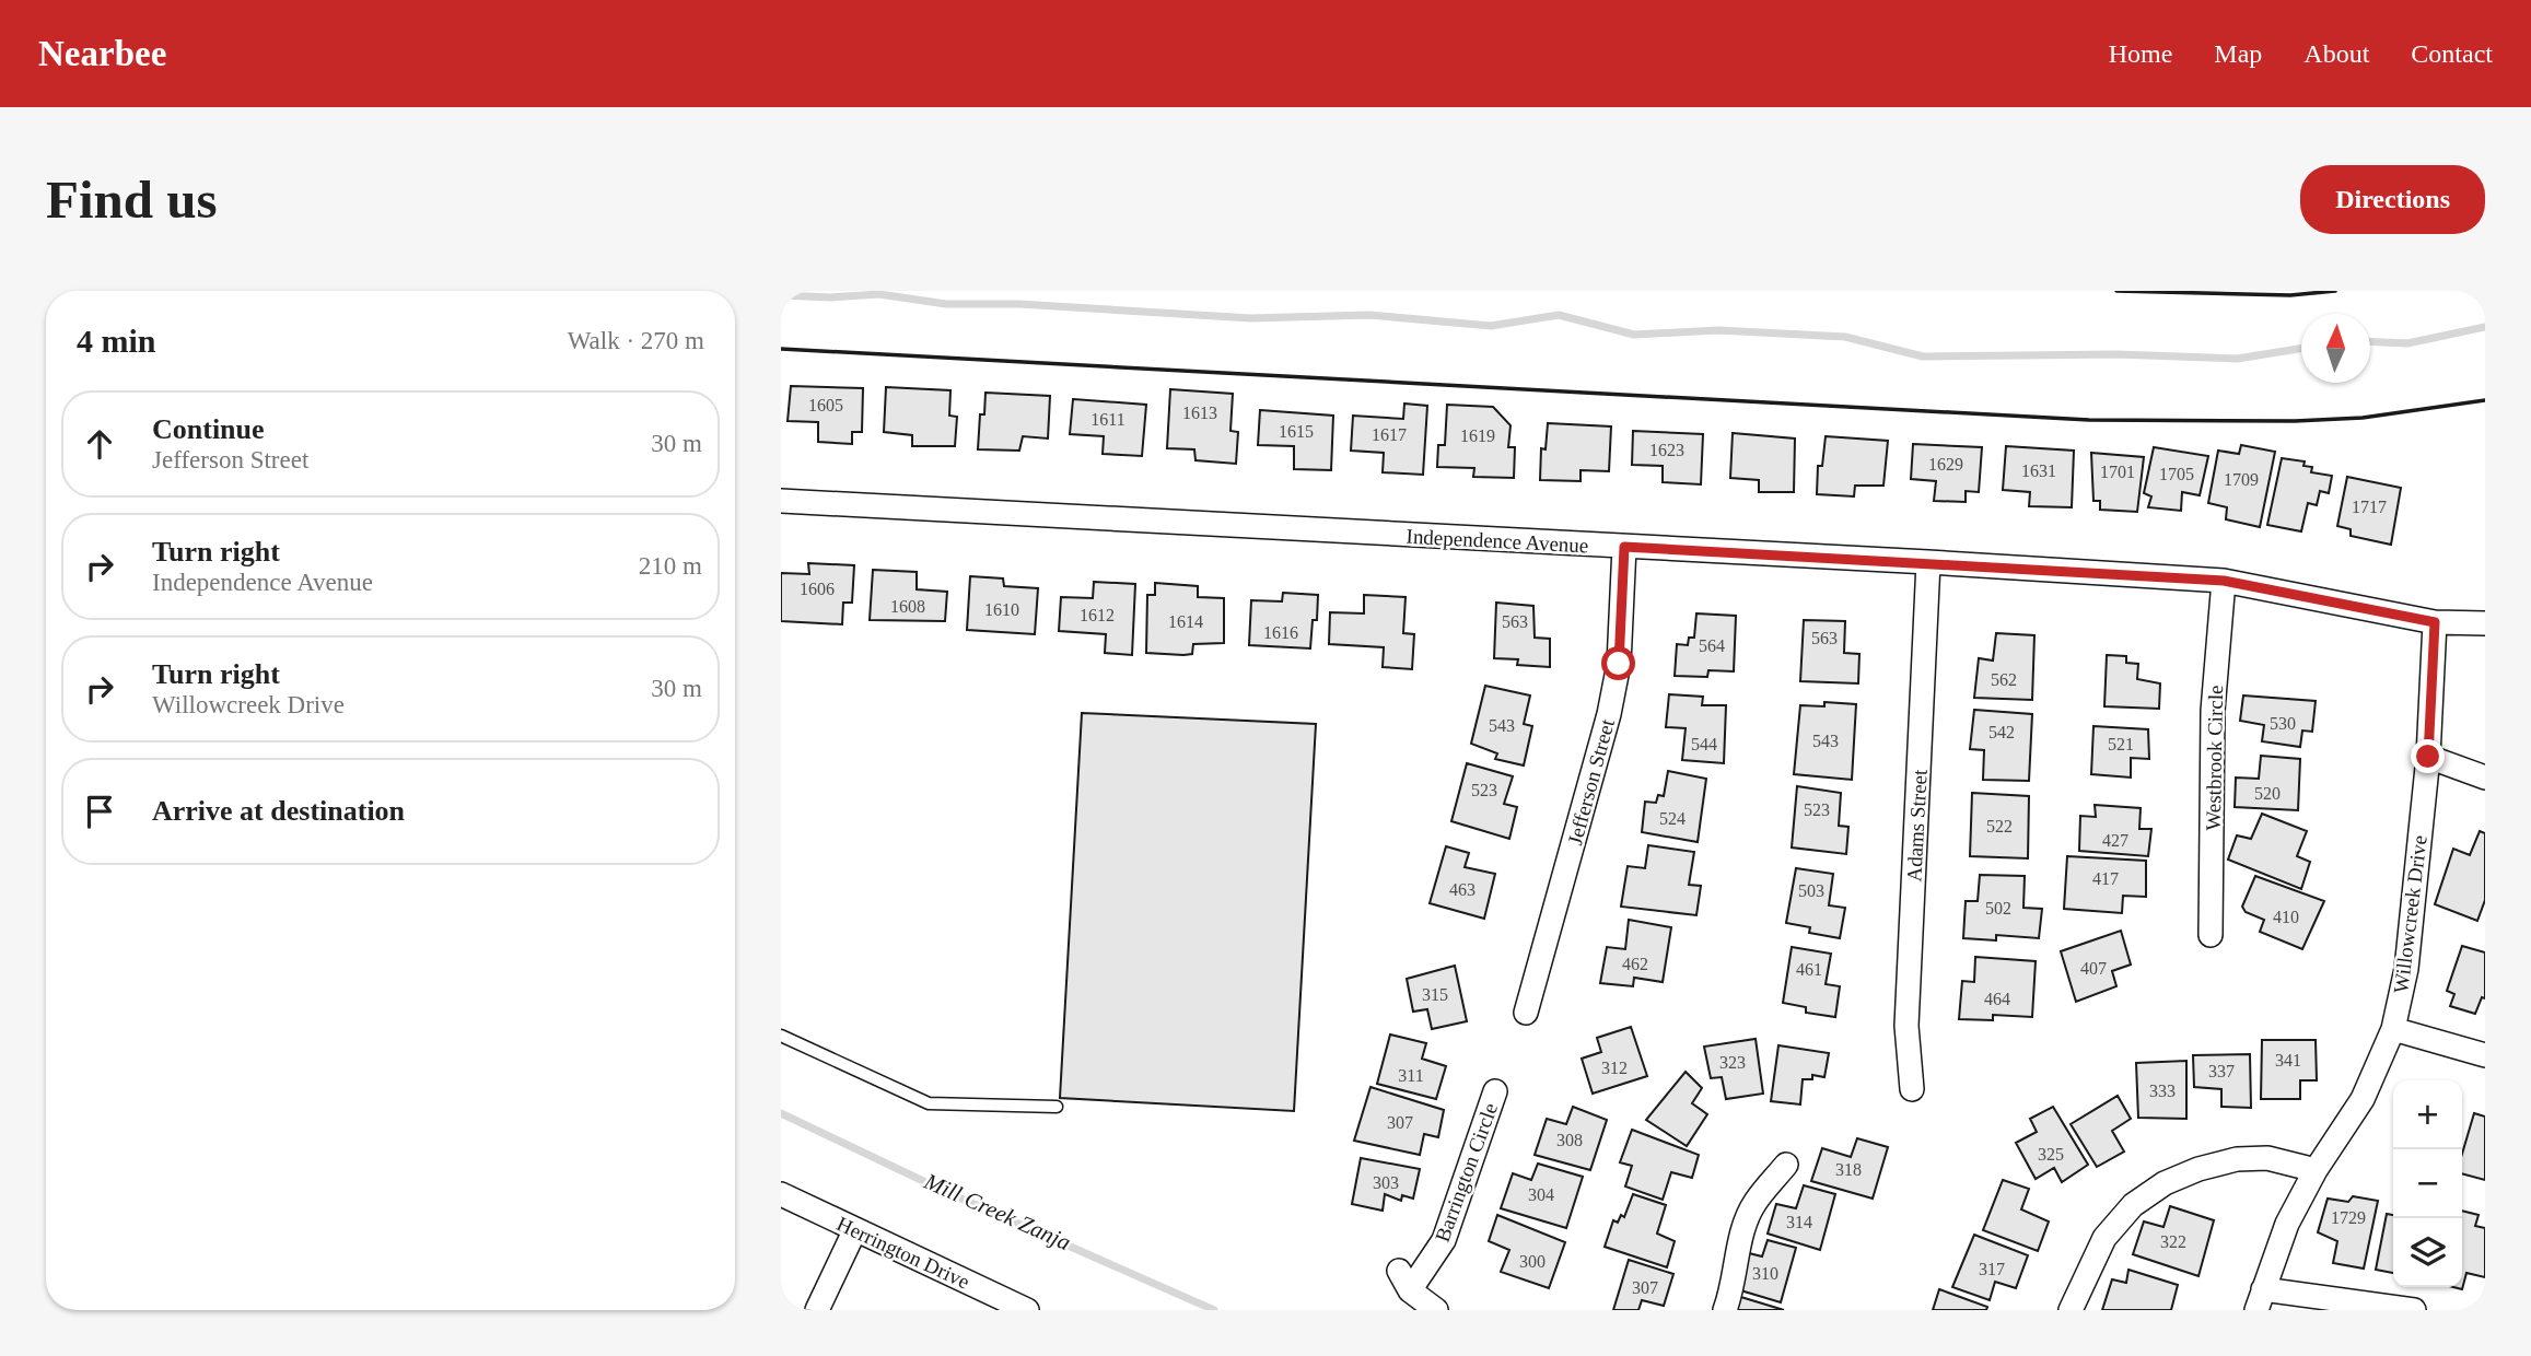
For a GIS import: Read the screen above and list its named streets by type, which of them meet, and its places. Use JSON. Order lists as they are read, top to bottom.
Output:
{
  "streets": {
    "street": [
      "Independence Avenue",
      "Westbrook Circle",
      "Jefferson Street",
      "Adams Street",
      "Willowcreek Drive",
      "Barrington Circle",
      "Herrington Drive"
    ]
  },
  "crossings": [
    ["Independence Avenue", "Westbrook Circle"],
    ["Independence Avenue", "Jefferson Street"],
    ["Independence Avenue", "Adams Street"],
    ["Independence Avenue", "Willowcreek Drive"]
  ],
  "water": ["Mill Creek Zanja"],
  "house_numbers": [
    "1605",
    "1613",
    "1611",
    "1615",
    "1617",
    "1619",
    "1623",
    "1629",
    "1631",
    "1701",
    "1705",
    "1709",
    "1717",
    "1606",
    "1608",
    "1610",
    "1612",
    "1614",
    "563",
    "1616",
    "563",
    "564",
    "562",
    "530",
    "543",
    "542",
    "543",
    "544",
    "521",
    "523",
    "520",
    "523",
    "524",
    "522",
    "427",
    "417",
    "463",
    "503",
    "502",
    "410",
    "462",
    "407",
    "461",
    "315",
    "464",
    "341",
    "323",
    "312",
    "337",
    "311",
    "333",
    "307",
    "308",
    "325",
    "318",
    "303",
    "304",
    "1729",
    "314",
    "322",
    "300",
    "317",
    "310",
    "307"
  ],
  "north": "top",
  "page": {
    "header": "Nearbee",
    "nav": [
      "Home",
      "Map",
      "About",
      "Contact"
    ],
    "buttons": "Directions",
    "title": "Find us",
    "heading": ["4 min", "Walk · 270 m"],
    "list": [
      ["Continue", "Jefferson Street", "30 m"],
      ["Turn right", "Independence Avenue", "210 m"],
      ["Turn right", "Willowcreek Drive", "30 m"],
      "Arrive at destination"
    ],
    "map_buttons": ["+", "−"]
  }
}
